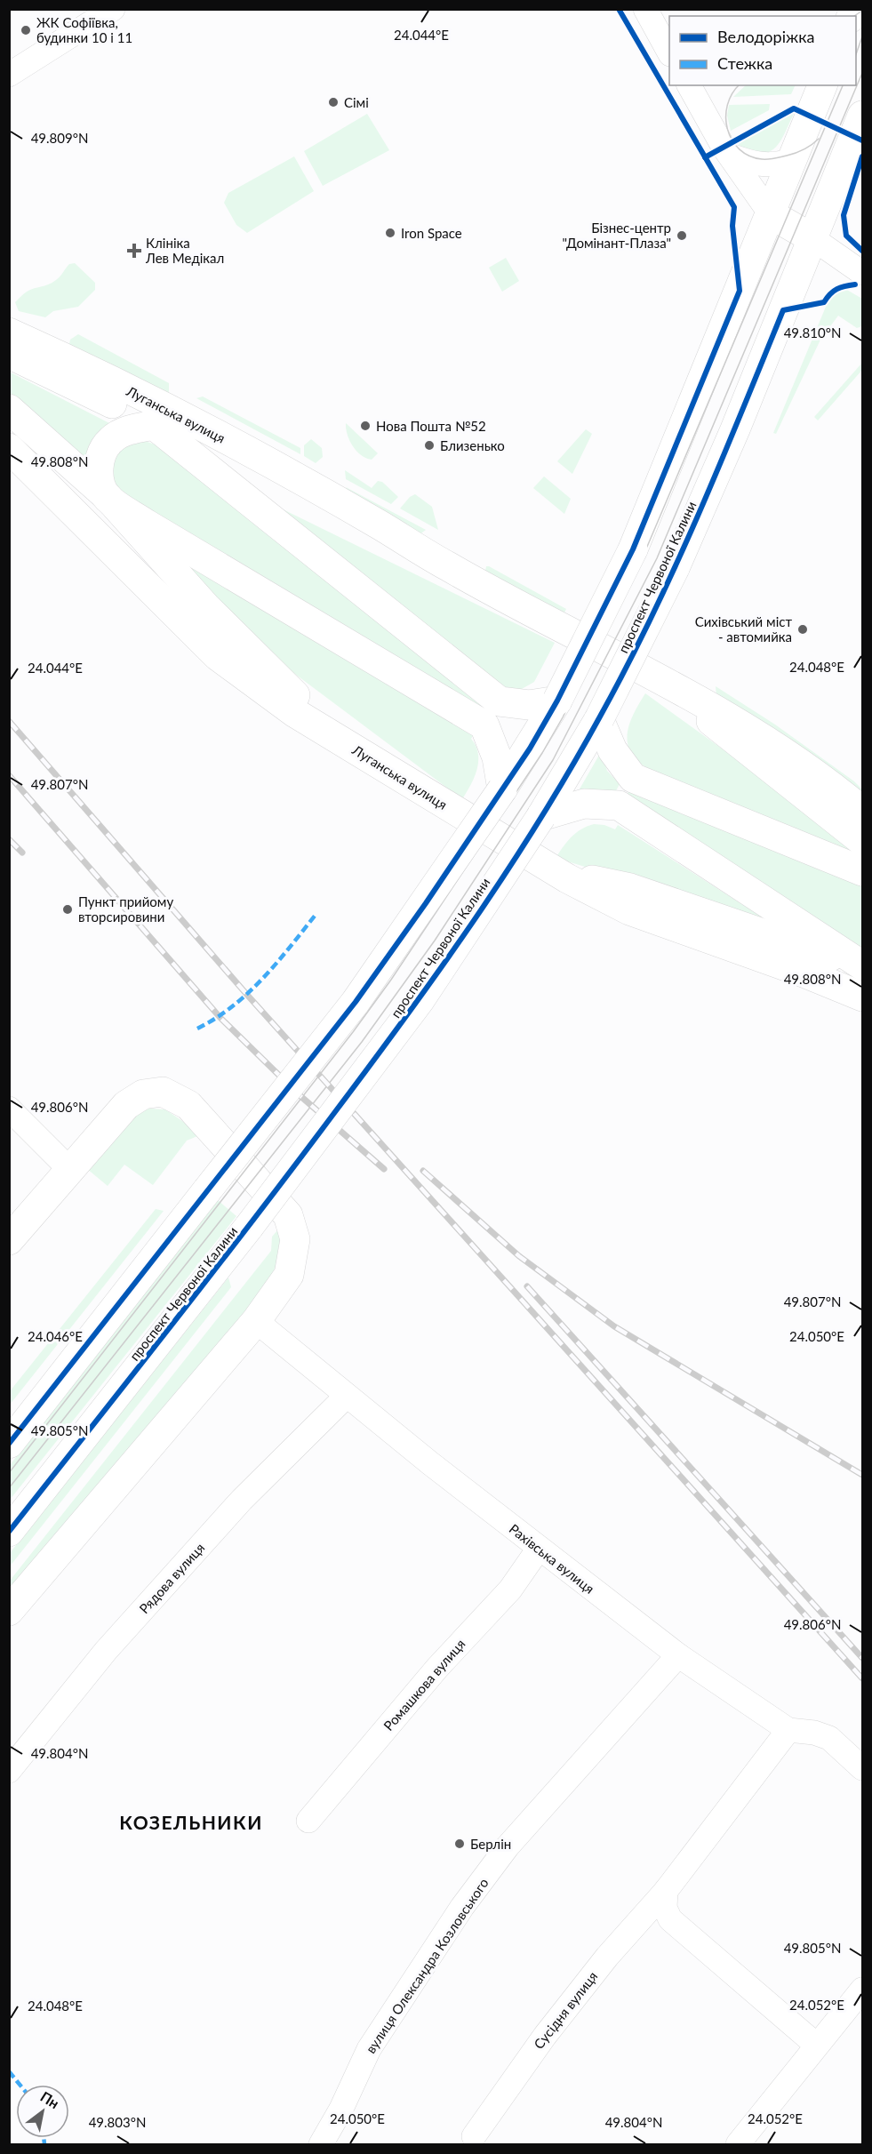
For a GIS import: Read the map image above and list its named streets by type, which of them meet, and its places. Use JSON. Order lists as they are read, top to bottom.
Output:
{
  "streets": {
    "main road": ["Луганська вулиця", "проспект Червоної Калини"],
    "street": [
      "Рахівська вулиця",
      "Рядова вулиця",
      "Ромашкова вулиця",
      "вулиця Олександра Козловського",
      "Сусідня вулиця"
    ]
  },
  "crossings": [
    ["Рахівська вулиця", "Рядова вулиця"],
    ["Рахівська вулиця", "Ромашкова вулиця"],
    ["Рахівська вулиця", "вулиця Олександра Козловського"],
    ["Рахівська вулиця", "Сусідня вулиця"]
  ],
  "districts": ["КОЗЕЛЬНИКИ"],
  "places": {
    "other": [
      "ЖК Софіївка, будинки 10 і 11",
      "Сімі",
      "Iron Space",
      "Бізнес-центр \"Домінант-Плаза\"",
      "Нова Пошта №52",
      "Близенько",
      "Сихівський міст - автомийка",
      "Пункт прийому вторсировини",
      "Берлін"
    ],
    "health": ["Клініка Лев Медікал"]
  },
  "legend": ["Велодоріжка", "Стежка"],
  "north": "top right",
  "coordinates": [
    "24.044°E",
    "49.809°N",
    "49.810°N",
    "49.808°N",
    "24.048°E",
    "49.807°N",
    "49.806°N",
    "24.050°E",
    "24.046°E",
    "49.805°N",
    "49.804°N",
    "24.052°E",
    "49.803°N"
  ]
}
